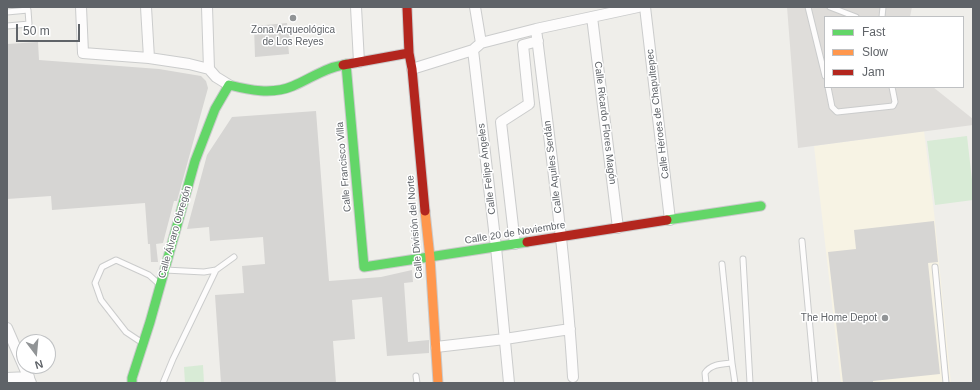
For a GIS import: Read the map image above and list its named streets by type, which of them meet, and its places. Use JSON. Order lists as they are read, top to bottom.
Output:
{
  "streets": {
    "street": [
      "Calle Héroes de Chapultepec",
      "Calle Ricardo Flores Magón",
      "Calle Francisco Villa",
      "Calle Aquiles Serdán",
      "Calle Felipe Ángeles",
      "Calle División del Norte",
      "Calle Álvaro Obregón",
      "Calle 20 de Noviembre"
    ]
  },
  "crossings": [
    ["Calle Héroes de Chapultepec", "Calle 20 de Noviembre"],
    ["Calle Ricardo Flores Magón", "Calle 20 de Noviembre"],
    ["Calle Francisco Villa", "Calle 20 de Noviembre"],
    ["Calle Aquiles Serdán", "Calle 20 de Noviembre"],
    ["Calle Felipe Ángeles", "Calle 20 de Noviembre"],
    ["Calle División del Norte", "Calle 20 de Noviembre"]
  ],
  "places": ["Zona Arqueológica de Los Reyes", "The Home Depot"],
  "legend": ["Fast", "Slow", "Jam"],
  "scale_bar": "50 m",
  "north": "bottom"
}
